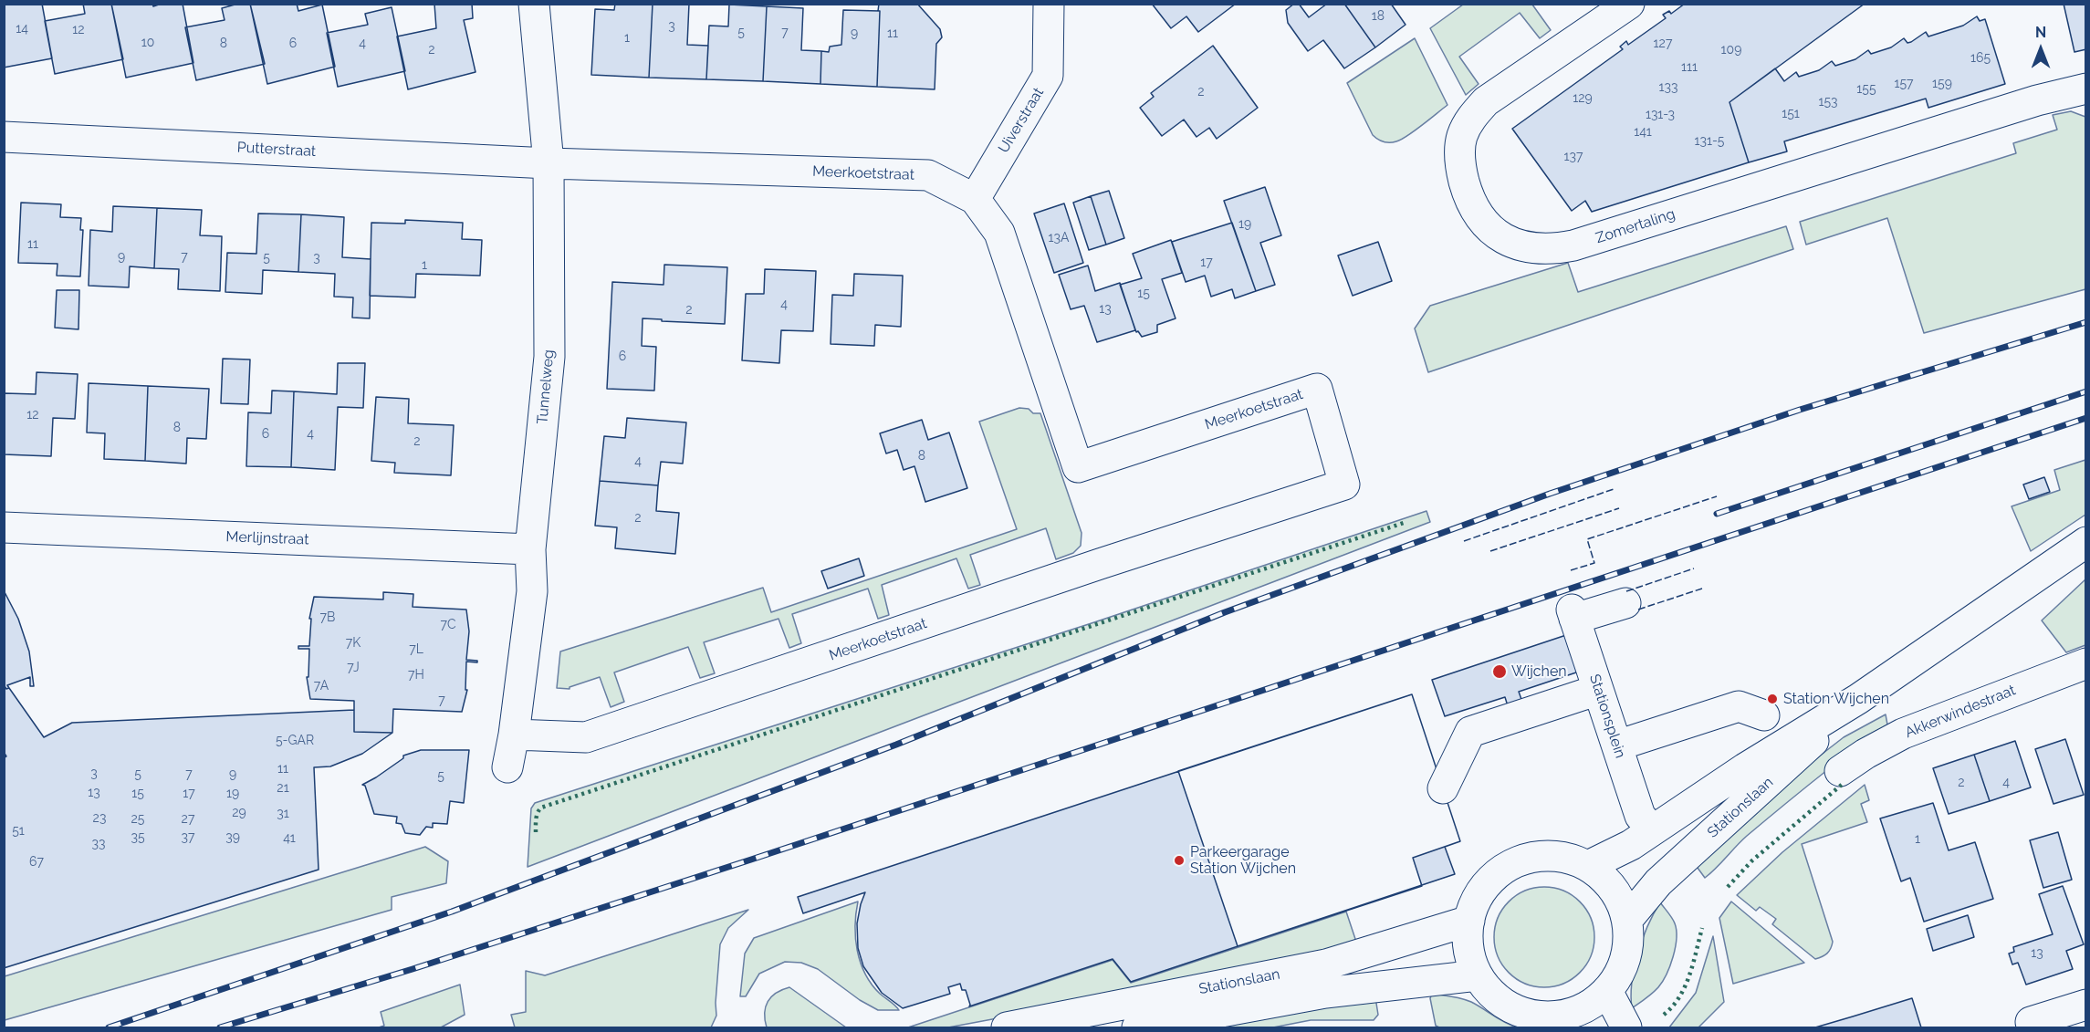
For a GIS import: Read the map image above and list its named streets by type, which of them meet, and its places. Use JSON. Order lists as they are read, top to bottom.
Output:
{
  "streets": {
    "street": [
      "Uiverstraat",
      "Putterstraat",
      "Meerkoetstraat",
      "Zomertaling",
      "Tunnelweg",
      "Merlijnstraat",
      "Akkerwindestraat",
      "Stationsplein",
      "Stationslaan"
    ]
  },
  "crossings": [
    ["Uiverstraat", "Meerkoetstraat"],
    ["Putterstraat", "Meerkoetstraat"],
    ["Putterstraat", "Tunnelweg"],
    ["Meerkoetstraat", "Tunnelweg"],
    ["Tunnelweg", "Merlijnstraat"]
  ],
  "places": ["Wijchen", "Station Wijchen", "Parkeergarage Station Wijchen"],
  "house_numbers": [
    "18",
    "3",
    "14",
    "12",
    "5",
    "7",
    "9",
    "11",
    "1",
    "10",
    "8",
    "6",
    "4",
    "127",
    "2",
    "109",
    "165",
    "111",
    "157",
    "159",
    "133",
    "155",
    "2",
    "129",
    "153",
    "151",
    "131-3",
    "141",
    "131-5",
    "137",
    "19",
    "13A",
    "11",
    "9",
    "7",
    "5",
    "3",
    "17",
    "1",
    "15",
    "4",
    "13",
    "2",
    "6",
    "12",
    "8",
    "6",
    "4",
    "2",
    "8",
    "4",
    "2",
    "7B",
    "7C",
    "7K",
    "7L",
    "7J",
    "7H",
    "7A",
    "7",
    "5-GAR",
    "11",
    "3",
    "5",
    "7",
    "9",
    "5",
    "2",
    "4",
    "21",
    "13",
    "15",
    "17",
    "19",
    "29",
    "31",
    "23",
    "25",
    "27",
    "51",
    "35",
    "37",
    "39",
    "41",
    "1",
    "33",
    "67",
    "13"
  ],
  "north": "top"
}
